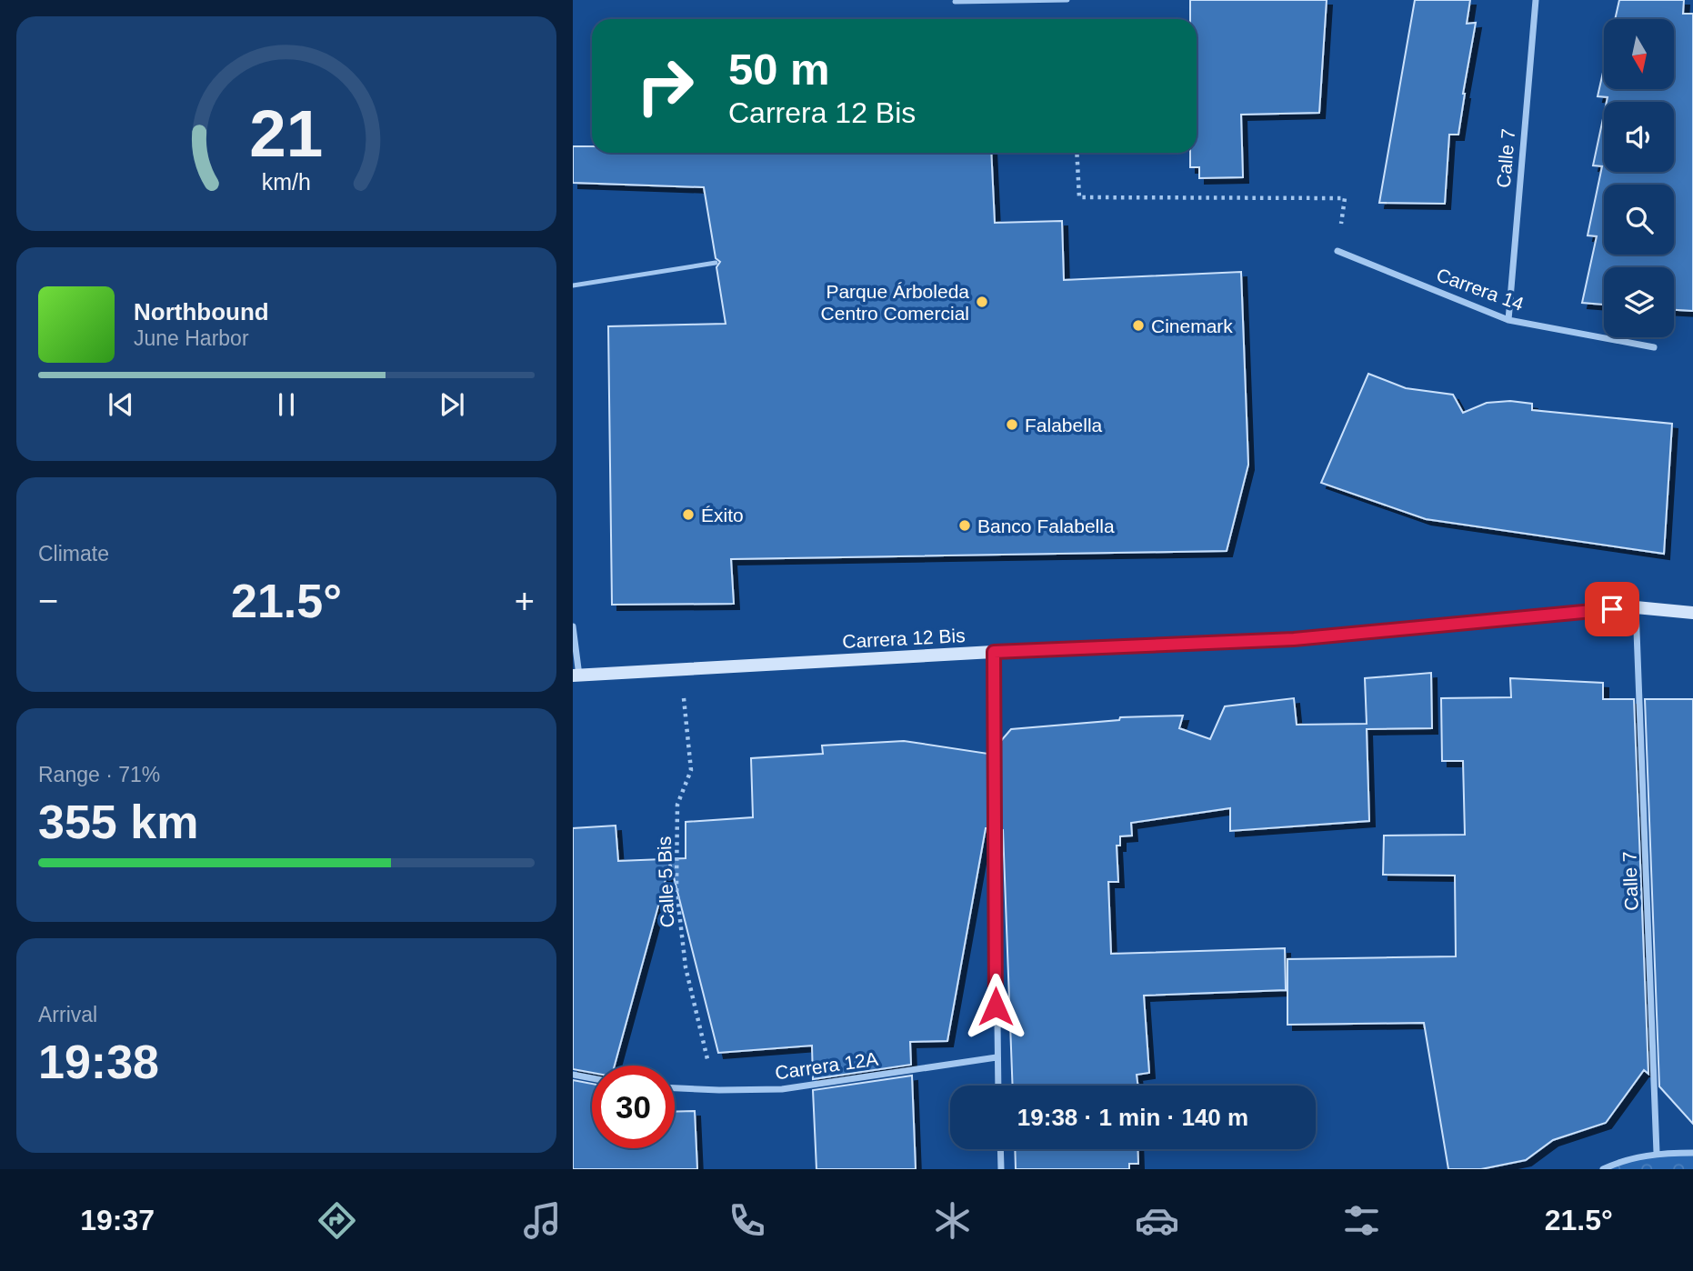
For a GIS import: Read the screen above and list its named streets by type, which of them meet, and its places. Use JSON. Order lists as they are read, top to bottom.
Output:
{
  "streets": {
    "street": [
      "Calle 7",
      "Carrera 14",
      "Carrera 12 Bis",
      "Carrera 12A"
    ],
    "path": ["Calle 5 Bis"]
  },
  "crossings": [
    ["Calle 7", "Carrera 14"],
    ["Calle 7", "Carrera 12 Bis"],
    ["Carrera 12 Bis", "Calle 5 Bis"],
    ["Calle 5 Bis", "Carrera 12A"]
  ],
  "places": [
    "Parque Árboleda Centro Comercial",
    "Cinemark",
    "Falabella",
    "Éxito",
    "Banco Falabella"
  ],
  "north": "bottom",
  "page": {
    "turn": ["50 m", "Carrera 12 Bis"],
    "song": ["Northbound", "June Harbor"],
    "tile": [
      "Climate",
      ["Range · 71%", "355 km"],
      ["Arrival", "19:38"]
    ],
    "heat": ["−", "21.5°", "+"],
    "limit": "30",
    "trip": "19:38 · 1 min · 140 m",
    "tabs": ["19:37", "21.5°"],
    "gauge": ["21", "km/h"]
  }
}
